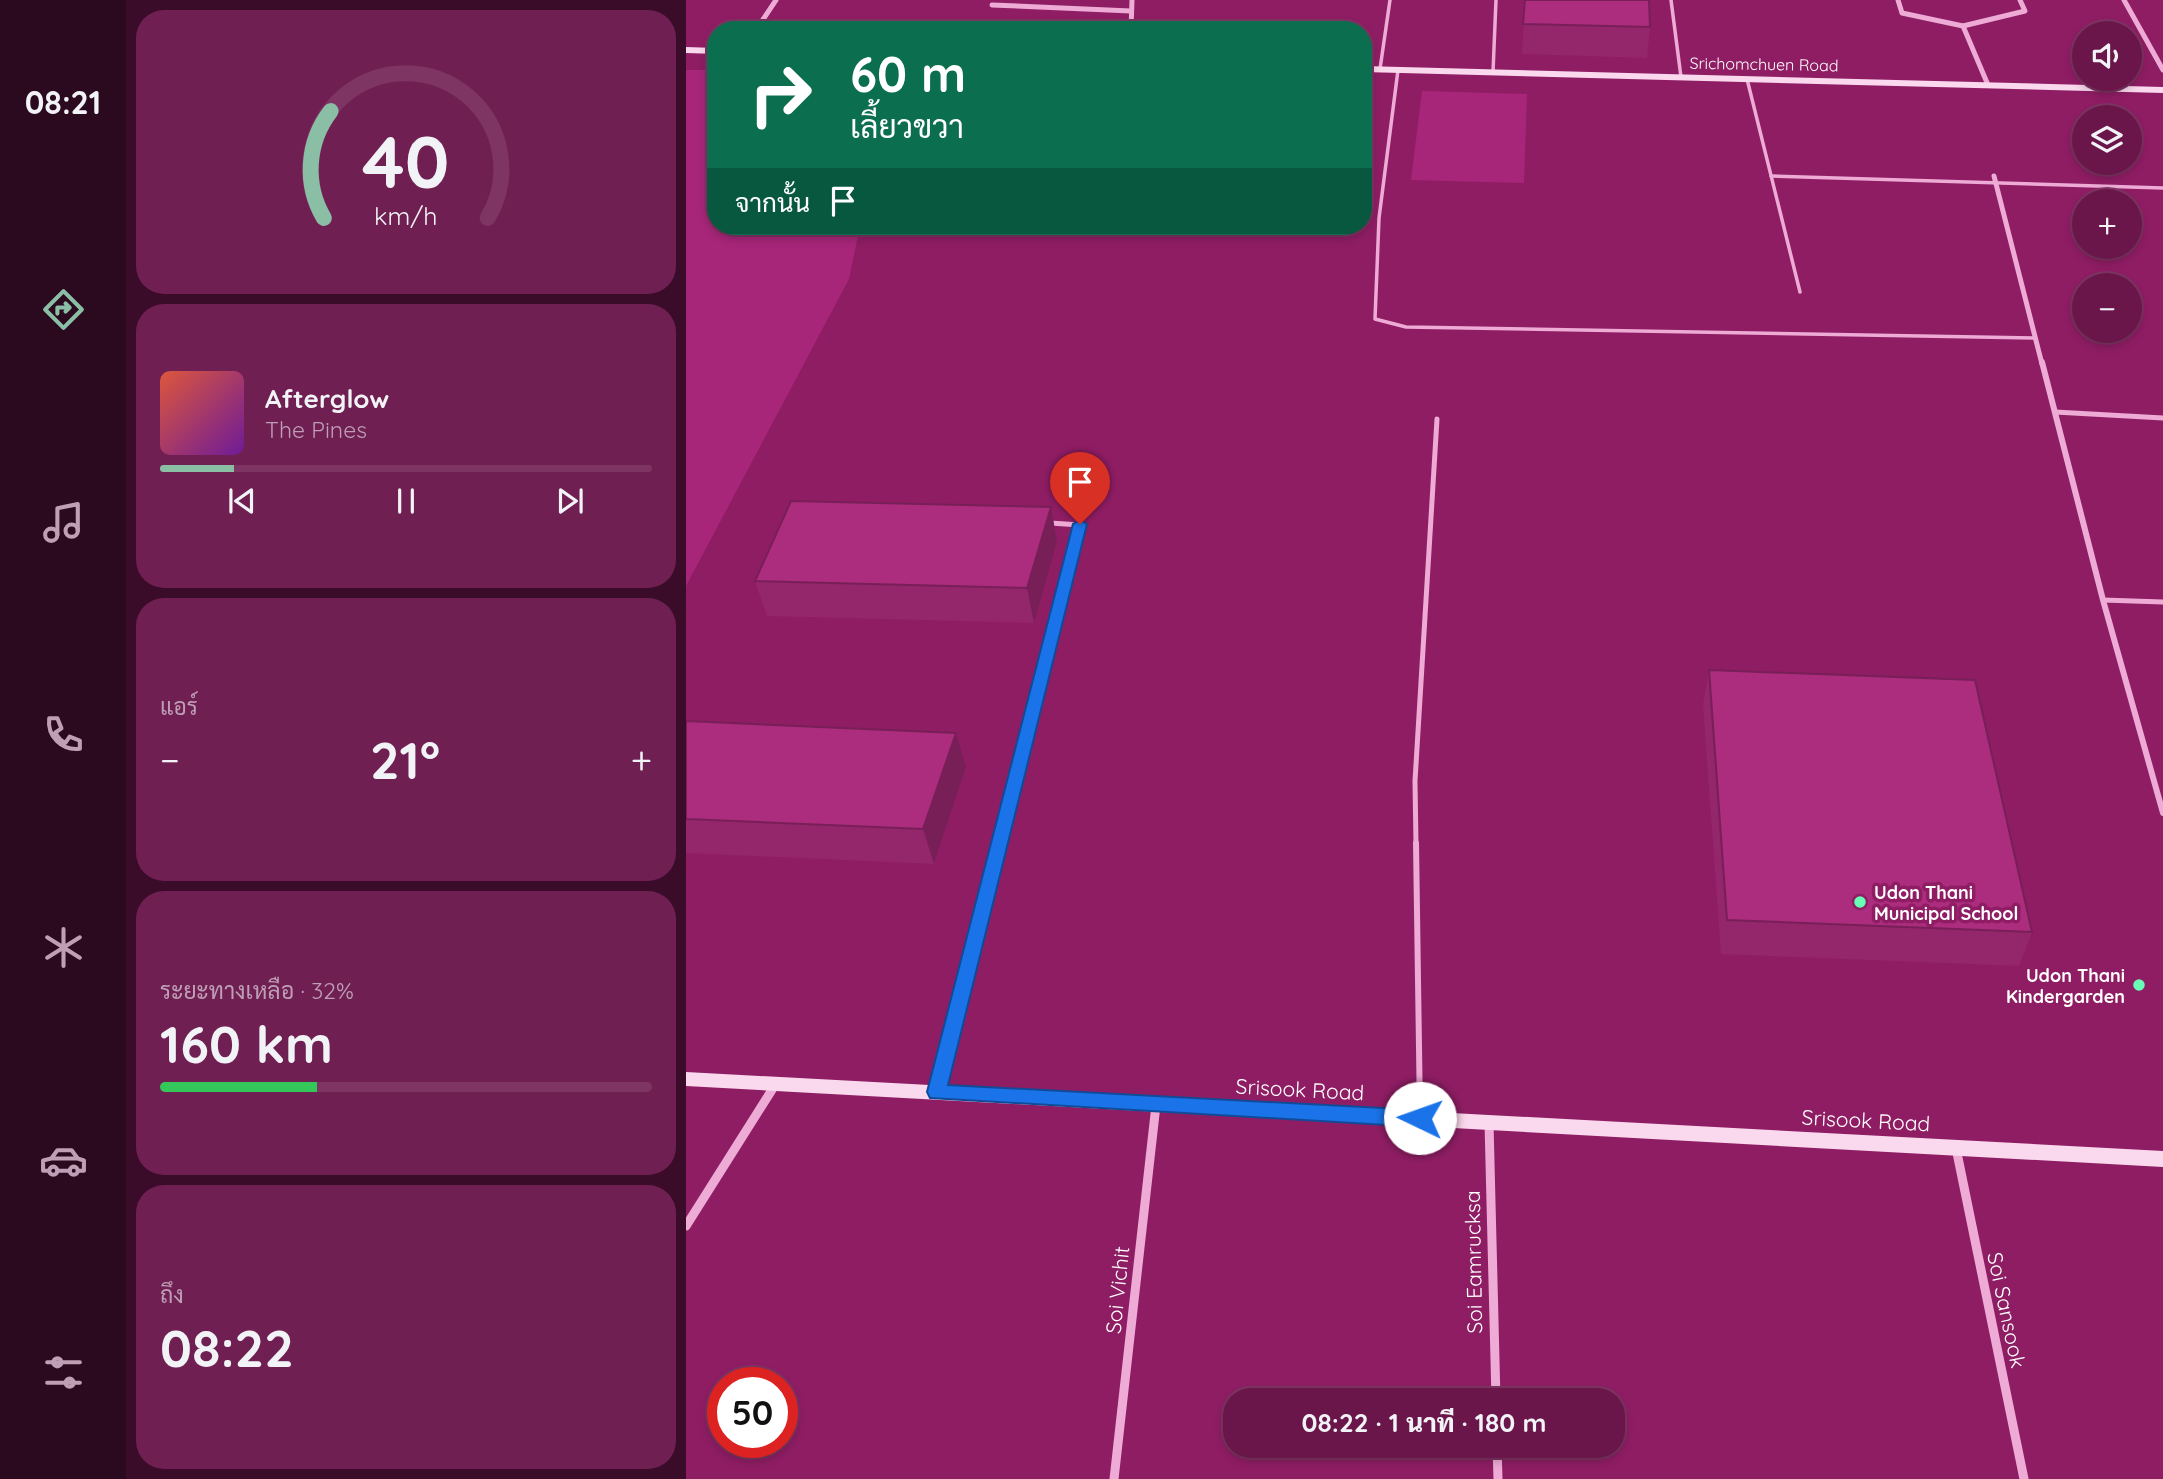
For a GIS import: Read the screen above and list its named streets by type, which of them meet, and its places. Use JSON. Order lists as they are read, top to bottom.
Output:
{
  "streets": {
    "street": [
      "Srichomchuen Road",
      "Srisook Road",
      "Soi Eamrucksa",
      "Soi Vichit",
      "Soi Sansook"
    ]
  },
  "crossings": [
    ["Srisook Road", "Soi Eamrucksa"],
    ["Srisook Road", "Soi Vichit"],
    ["Srisook Road", "Soi Sansook"]
  ],
  "places": ["Udon Thani Municipal School", "Udon Thani Kindergarden"],
  "page": {
    "tabs": "08:21",
    "map_buttons": ["+", "−"],
    "turn": ["60 m", "เลี้ยวขวา"],
    "then": "จากนั้น",
    "song": ["Afterglow", "The Pines"],
    "tile": [
      "แอร์",
      ["ระยะทางเหลือ · 32%", "160 km"],
      ["ถึง", "08:22"]
    ],
    "heat": ["−", "21°", "+"],
    "limit": "50",
    "trip": "08:22 · 1 นาที · 180 m",
    "gauge": ["40", "km/h"]
  }
}
